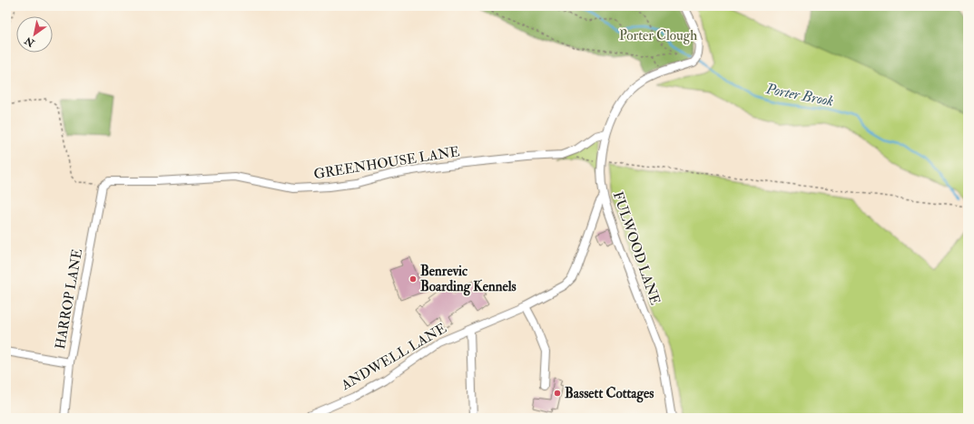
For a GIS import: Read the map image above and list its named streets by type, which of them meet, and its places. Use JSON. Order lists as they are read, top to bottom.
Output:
{
  "streets": {
    "street": [
      "GREENHOUSE LANE",
      "FULWOOD LANE",
      "HARROP LANE",
      "ANDWELL LANE"
    ]
  },
  "crossings": [
    ["GREENHOUSE LANE", "FULWOOD LANE"],
    ["GREENHOUSE LANE", "HARROP LANE"],
    ["FULWOOD LANE", "ANDWELL LANE"]
  ],
  "water": ["Porter Brook"],
  "parks": ["Porter Clough"],
  "places": ["Benrevic Boarding Kennels", "Bassett Cottages"],
  "north": "bottom left"
}
